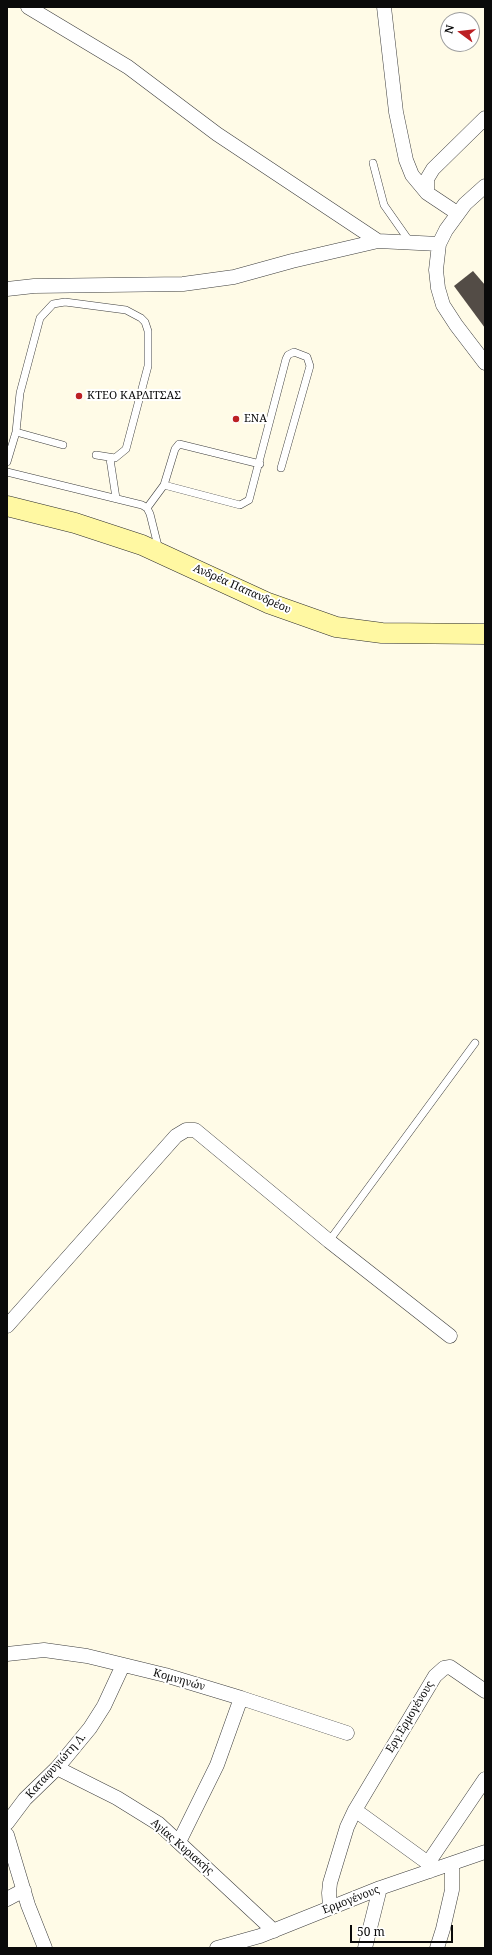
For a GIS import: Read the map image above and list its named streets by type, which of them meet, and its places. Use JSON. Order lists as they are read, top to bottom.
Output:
{
  "streets": {
    "main road": ["Ανδρέα Παπανδρέου"],
    "street": [
      "Κομνηνών",
      "Εργ.Ερμογένους",
      "Καταφυγιώτη Λ.",
      "Αγίας Κυριακής",
      "Ερμογένους"
    ]
  },
  "crossings": [
    ["Κομνηνών", "Καταφυγιώτη Λ."],
    ["Εργ.Ερμογένους", "Ερμογένους"],
    ["Καταφυγιώτη Λ.", "Αγίας Κυριακής"],
    ["Αγίας Κυριακής", "Ερμογένους"]
  ],
  "places": ["ΚΤΕΟ ΚΑΡΔΙΤΣΑΣ", "ΕΝΑ"],
  "scale_bar": "50 m",
  "north": "left"
}
